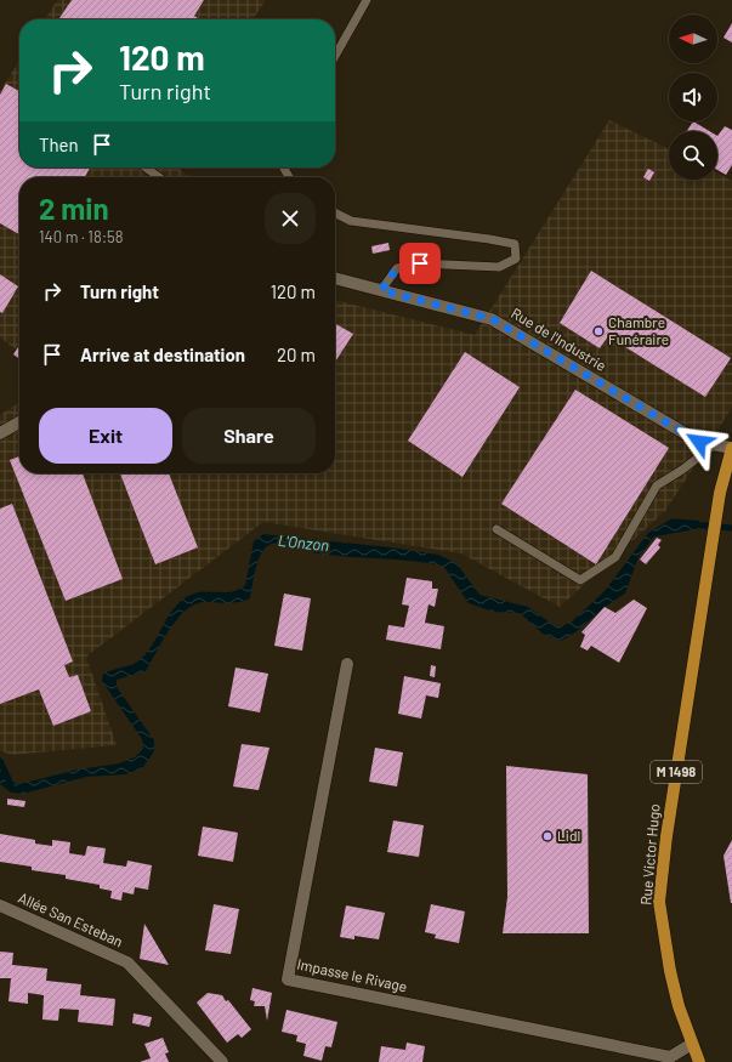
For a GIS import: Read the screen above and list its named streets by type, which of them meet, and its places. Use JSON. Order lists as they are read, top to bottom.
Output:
{
  "streets": {
    "main road": ["M 1498", "Rue Victor Hugo"],
    "street": ["Rue de l'Industrie", "Allée San Esteban", "Impasse le Rivage"]
  },
  "crossings": [
    ["Rue de l'Industrie", "Rue Victor Hugo"],
    ["Rue Victor Hugo", "Impasse le Rivage"]
  ],
  "water": ["L'Onzon"],
  "places": ["Chambre Funéraire", "Lidl"],
  "north": "left",
  "page": {
    "turn": ["120 m", "Turn right"],
    "then": "Then",
    "heading": ["2 min", "140 m · 18:58"],
    "list": [
      {
        "name": "Turn right",
        "value": "120 m"
      },
      {
        "name": "Arrive at destination",
        "value": "20 m"
      }
    ],
    "buttons": ["Exit", "Share"]
  }
}
